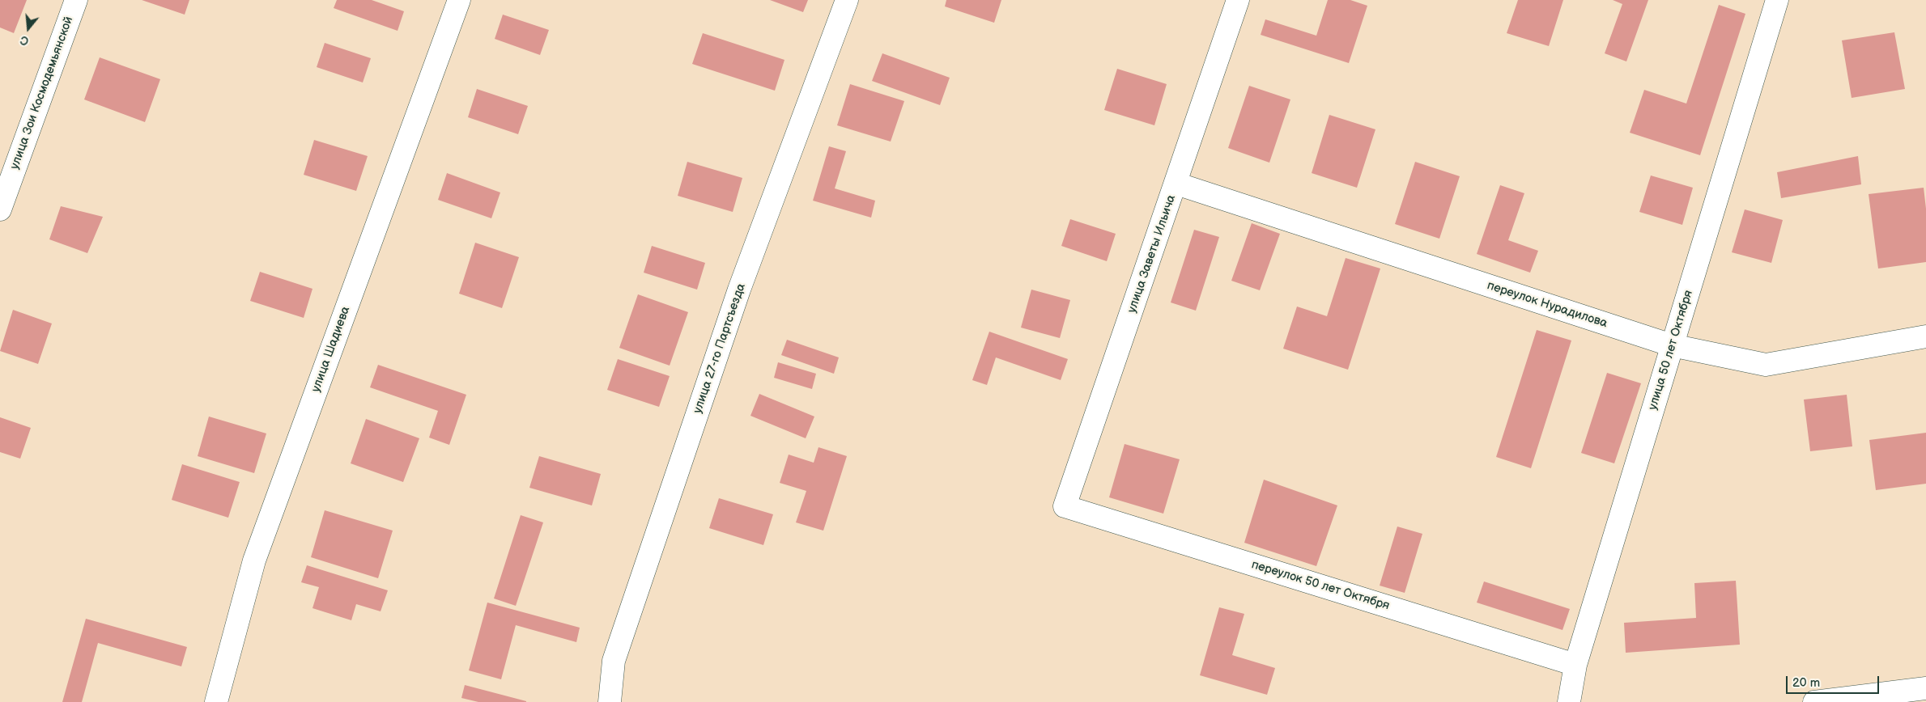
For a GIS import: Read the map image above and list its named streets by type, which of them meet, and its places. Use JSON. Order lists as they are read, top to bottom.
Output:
{
  "streets": {
    "street": [
      "улица Зои Космодемьянской",
      "улица Заветы Ильича",
      "переулок Нурадилова",
      "улица 27-го Партсъезда",
      "улица Шадиева",
      "улица 50 лет Октября",
      "переулок 50 лет Октября"
    ]
  },
  "crossings": [
    ["улица Заветы Ильича", "переулок Нурадилова"],
    ["улица Заветы Ильича", "переулок 50 лет Октября"],
    ["переулок Нурадилова", "улица 50 лет Октября"],
    ["улица 50 лет Октября", "переулок 50 лет Октября"]
  ],
  "scale_bar": "20 m",
  "north": "bottom"
}
